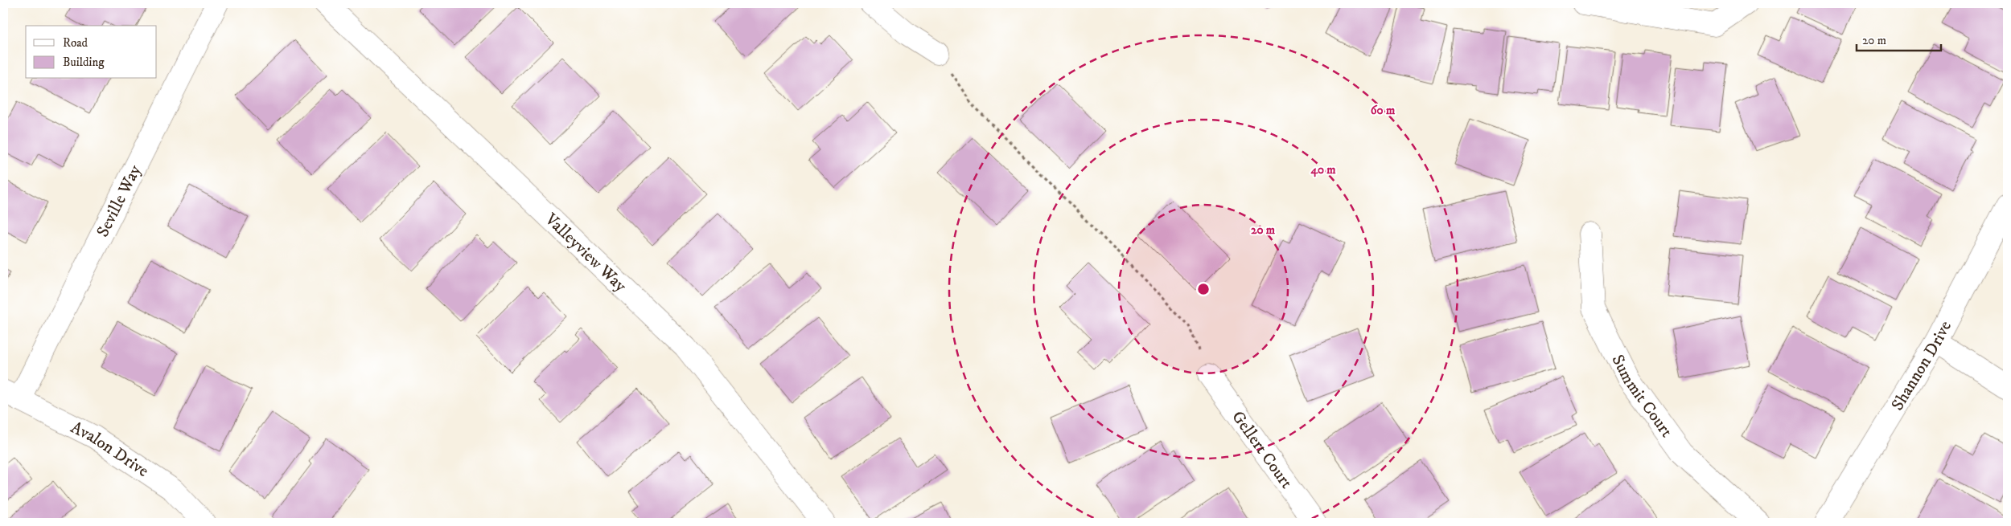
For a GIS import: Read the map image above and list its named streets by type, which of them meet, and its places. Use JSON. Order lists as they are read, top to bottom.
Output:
{
  "streets": {
    "street": [
      "Seville Way",
      "Valleyview Way",
      "Shannon Drive",
      "Summit Court",
      "Gellert Court",
      "Avalon Drive"
    ]
  },
  "crossings": [
    ["Seville Way", "Avalon Drive"]
  ],
  "legend": ["Road", "Building"],
  "scale_bar": "20 m",
  "rings": ["60 m", "40 m", "20 m"]
}
